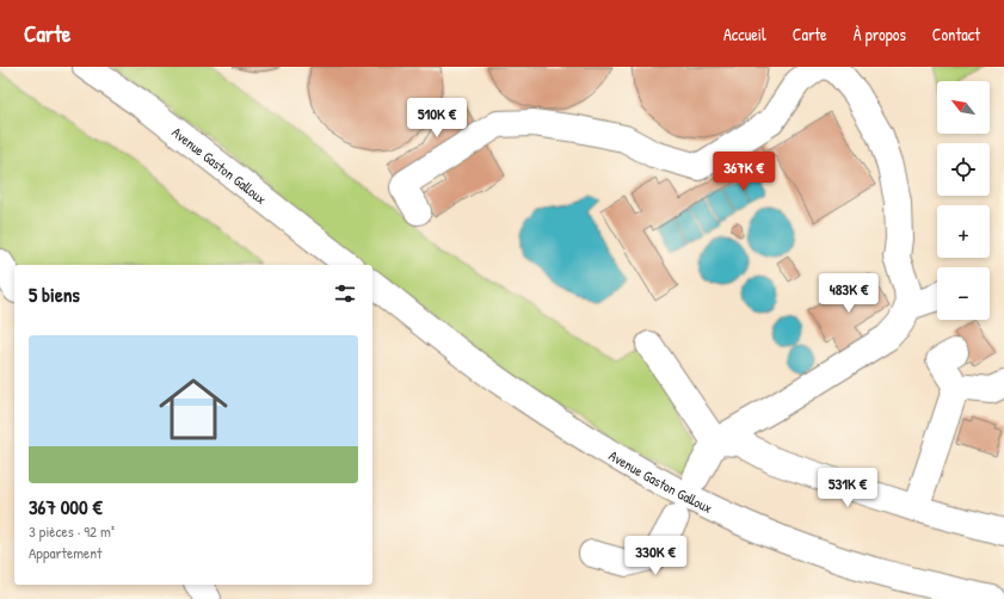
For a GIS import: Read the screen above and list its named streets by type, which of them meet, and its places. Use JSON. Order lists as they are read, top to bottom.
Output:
{
  "streets": {
    "main road": ["Avenue Gaston Galloux"]
  },
  "north": "top left",
  "page": {
    "header": "Carte",
    "nav": [
      "Accueil",
      "Carte",
      "À propos",
      "Contact"
    ],
    "map_buttons": ["+", "−"],
    "price": [
      "510K €",
      "367K €",
      "483K €",
      "531K €",
      "330K €"
    ],
    "heading": "5 biens",
    "list": [
      {
        "name": "367 000 €",
        "note": "3 pièces · 92 m² · Appartement"
      }
    ]
  }
}
